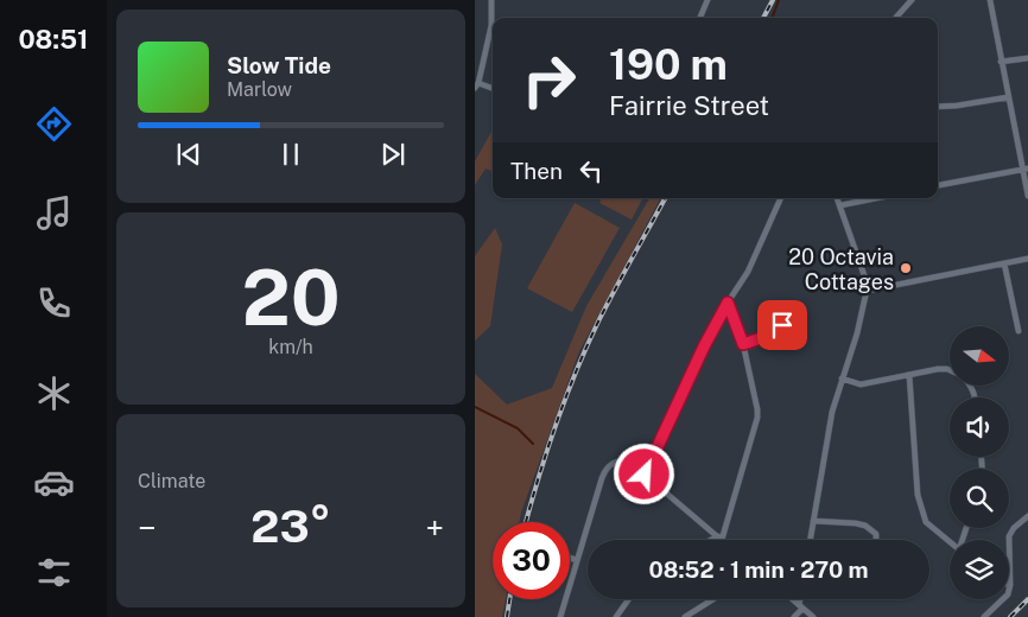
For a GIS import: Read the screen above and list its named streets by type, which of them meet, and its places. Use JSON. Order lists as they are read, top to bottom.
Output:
{
  "places": ["20 Octavia Cottages"],
  "north": "right",
  "page": {
    "tabs": "08:51",
    "turn": ["190 m", "Fairrie Street"],
    "song": ["Slow Tide", "Marlow"],
    "then": "Then",
    "tile": [
      ["20", "km/h"],
      "Climate"
    ],
    "heat": ["−", "23°", "+"],
    "limit": "30",
    "trip": "08:52 · 1 min · 270 m"
  }
}
